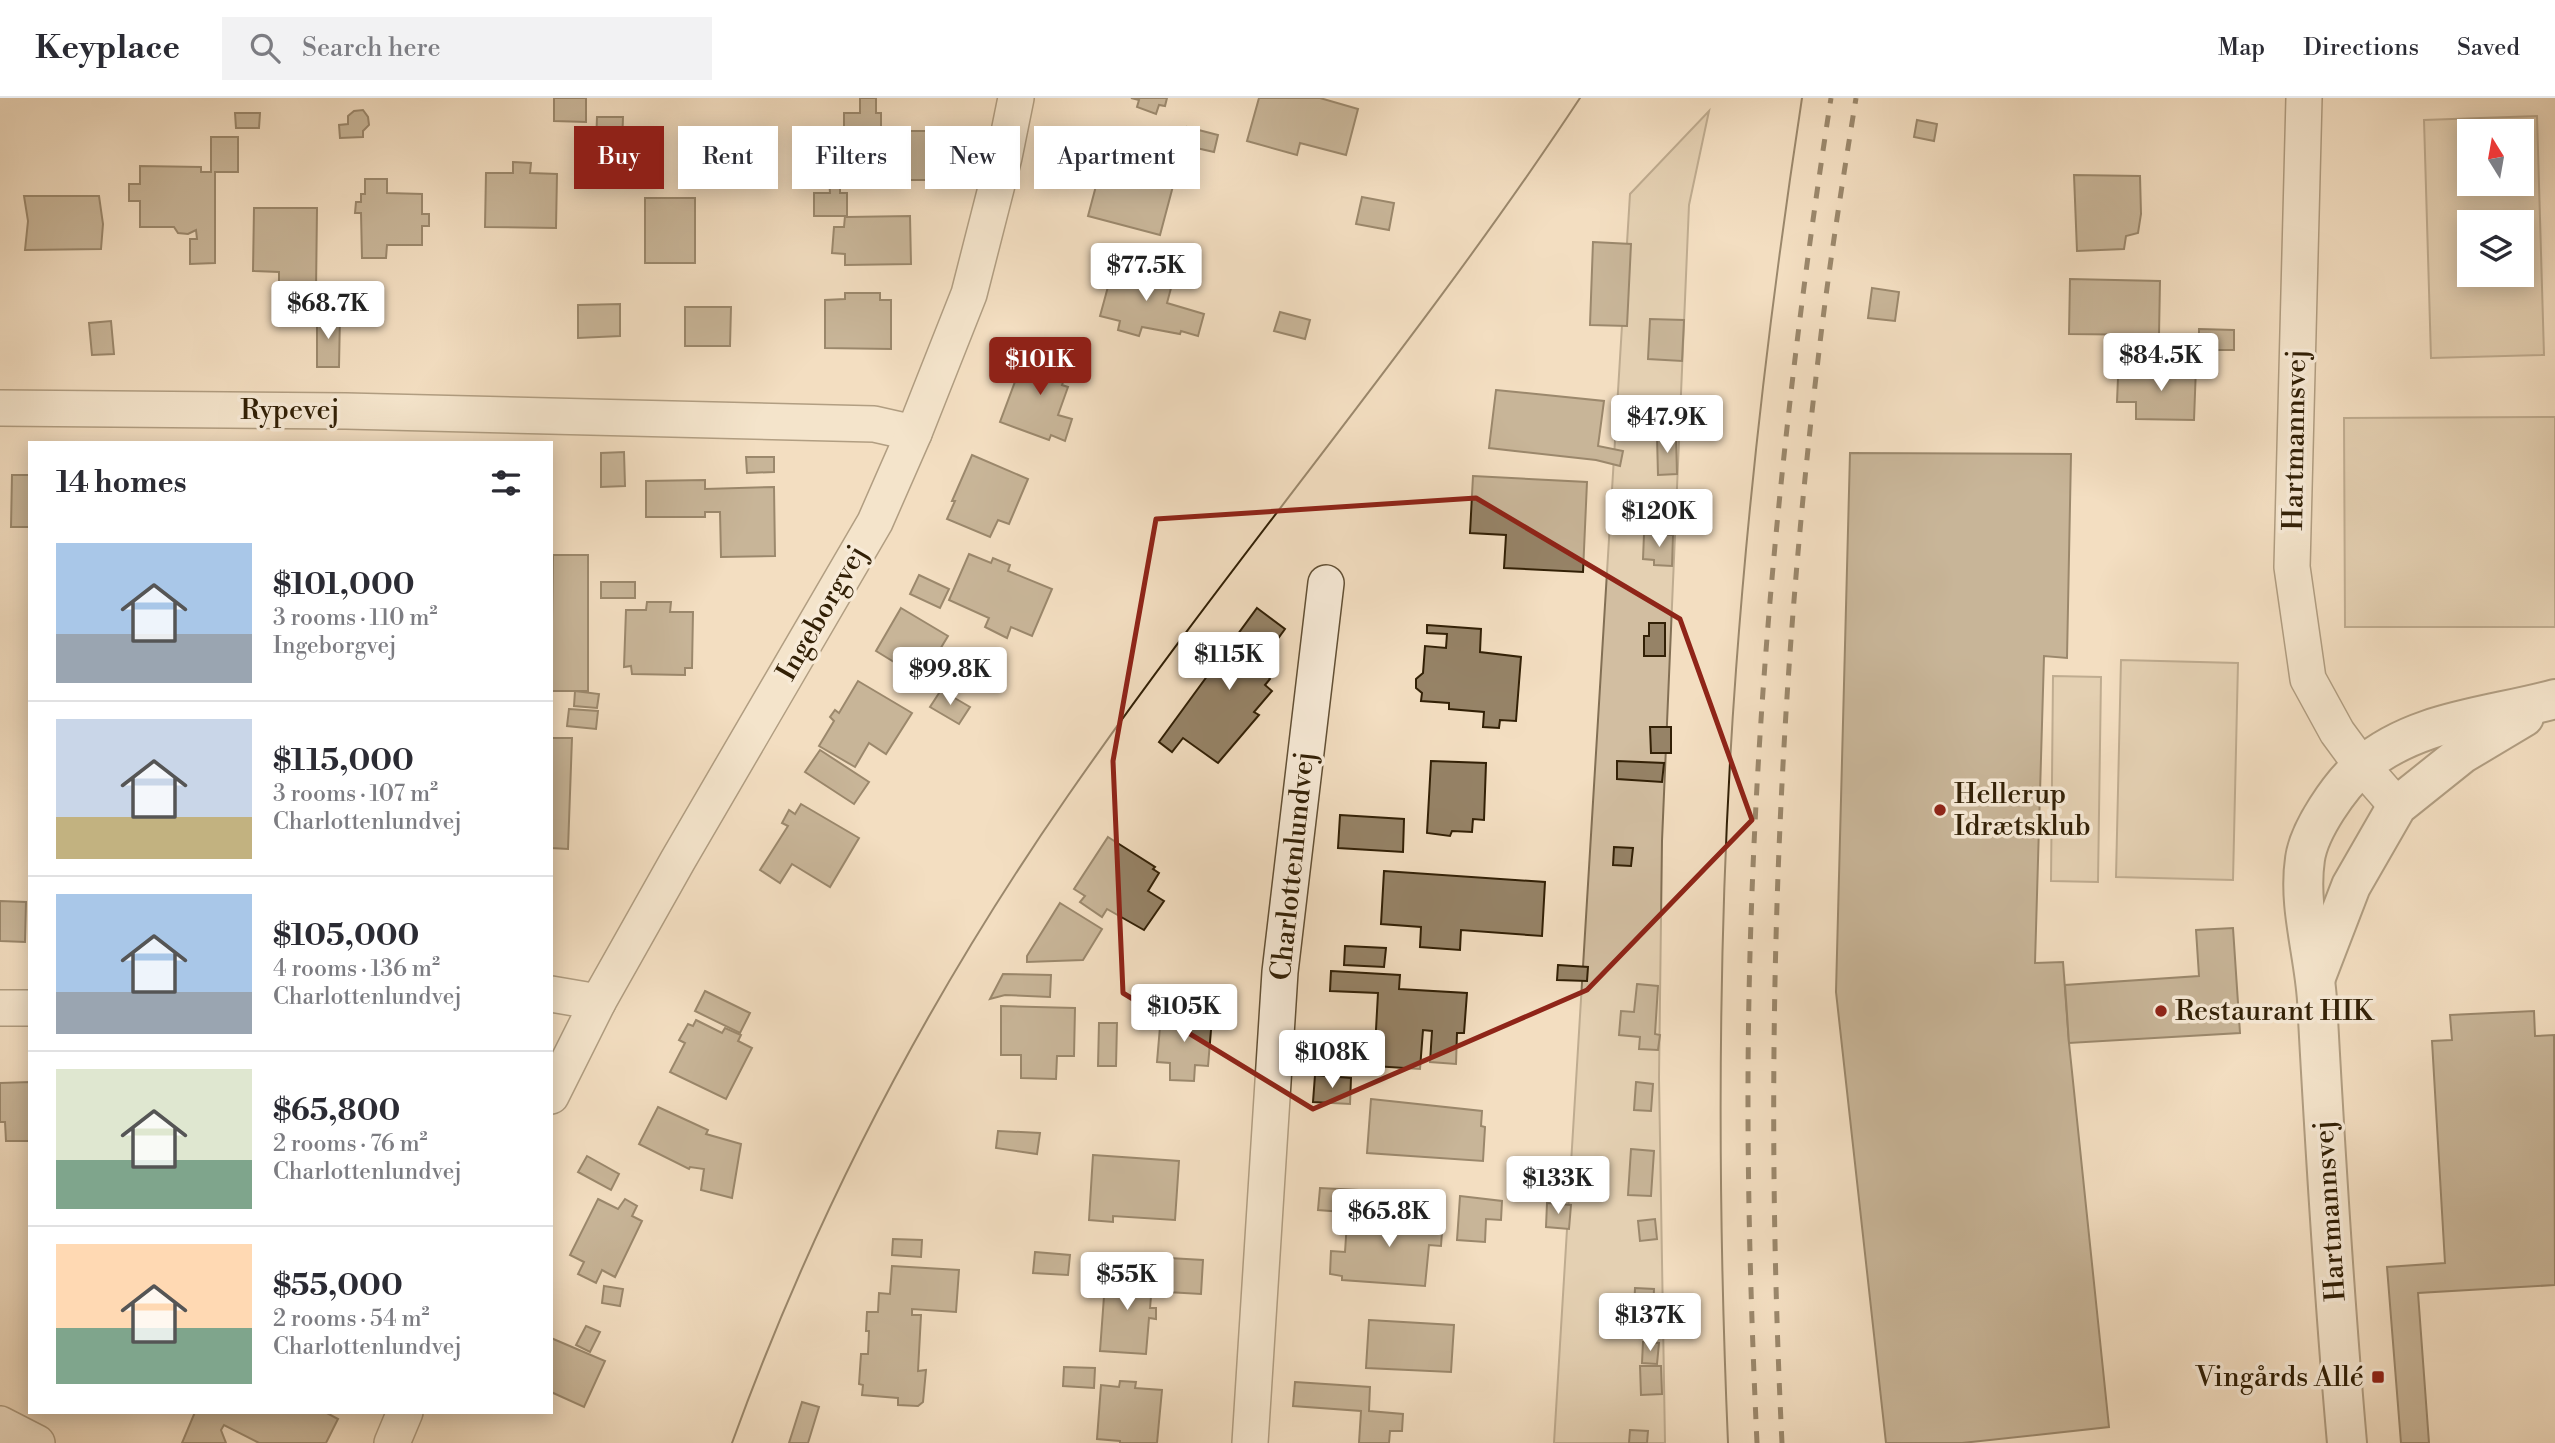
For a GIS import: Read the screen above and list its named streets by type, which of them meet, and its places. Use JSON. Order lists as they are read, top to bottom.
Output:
{
  "streets": {
    "street": [
      "Rypevej",
      "Hartmannsvej",
      "Ingeborgvej",
      "Charlottenlundvej"
    ]
  },
  "crossings": [
    ["Rypevej", "Ingeborgvej"]
  ],
  "places": {
    "other": ["Hellerup Idrætsklub", "Restaurant HIK"],
    "transit": ["Vingårds Allé"]
  },
  "north": "top",
  "page": {
    "header": "Keyplace",
    "search": "Search here",
    "nav": ["Map", "Directions", "Saved"],
    "chip": [
      "Buy",
      "Rent",
      "Filters",
      "New",
      "Apartment"
    ],
    "price": [
      "$77.5K",
      "$68.7K",
      "$84.5K",
      "$101K",
      "$47.9K",
      "$120K",
      "$115K",
      "$99.8K",
      "$105K",
      "$108K",
      "$133K",
      "$65.8K",
      "$55K",
      "$137K"
    ],
    "heading": "14 homes",
    "list": [
      {
        "name": "$101,000",
        "note": "3 rooms · 110 m² · Ingeborgvej"
      },
      {
        "name": "$115,000",
        "note": "3 rooms · 107 m² · Charlottenlundvej"
      },
      {
        "name": "$105,000",
        "note": "4 rooms · 136 m² · Charlottenlundvej"
      },
      {
        "name": "$65,800",
        "note": "2 rooms · 76 m² · Charlottenlundvej"
      },
      {
        "name": "$55,000",
        "note": "2 rooms · 54 m² · Charlottenlundvej"
      }
    ]
  }
}
